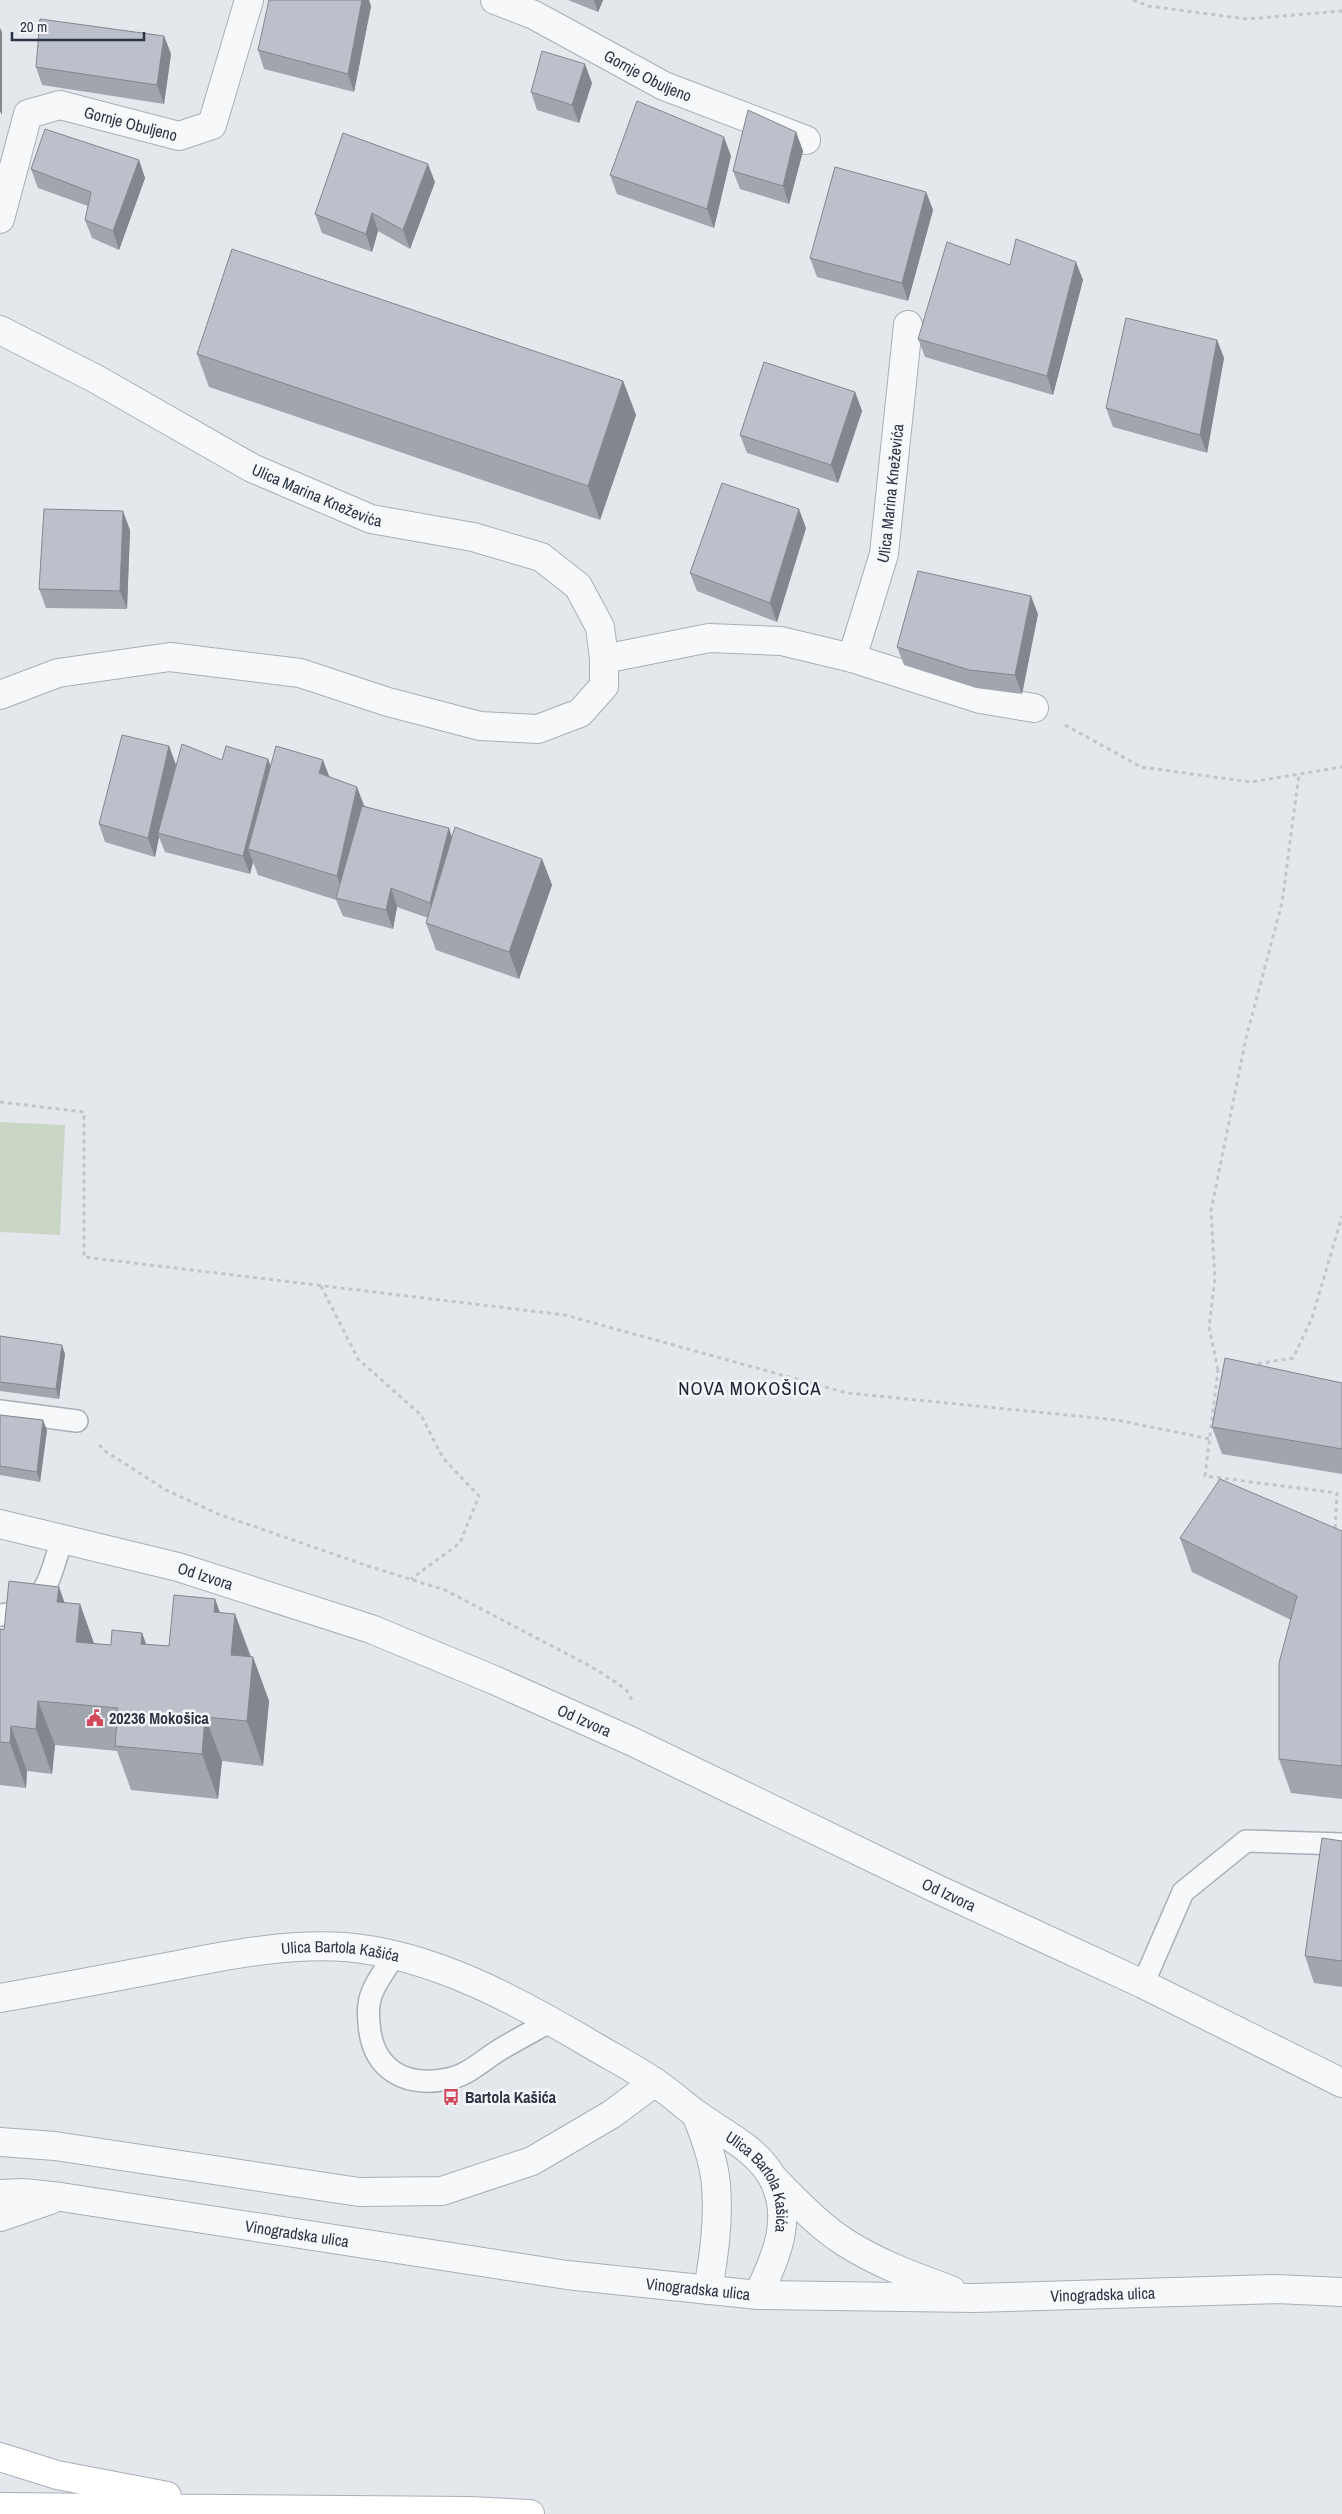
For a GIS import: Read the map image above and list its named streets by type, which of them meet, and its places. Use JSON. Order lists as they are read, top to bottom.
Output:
{
  "streets": {
    "street": [
      "Gornje Obuljeno",
      "Ulica Marina Kneževića",
      "Od Izvora",
      "Ulica Bartola Kašića",
      "Vinogradska ulica"
    ]
  },
  "crossings": [
    ["Ulica Bartola Kašića", "Vinogradska ulica"]
  ],
  "districts": ["NOVA MOKOŠICA"],
  "places": {
    "public building": ["20236 Mokošica"],
    "bus stop": ["Bartola Kašića"]
  },
  "scale_bar": "20 m"
}
